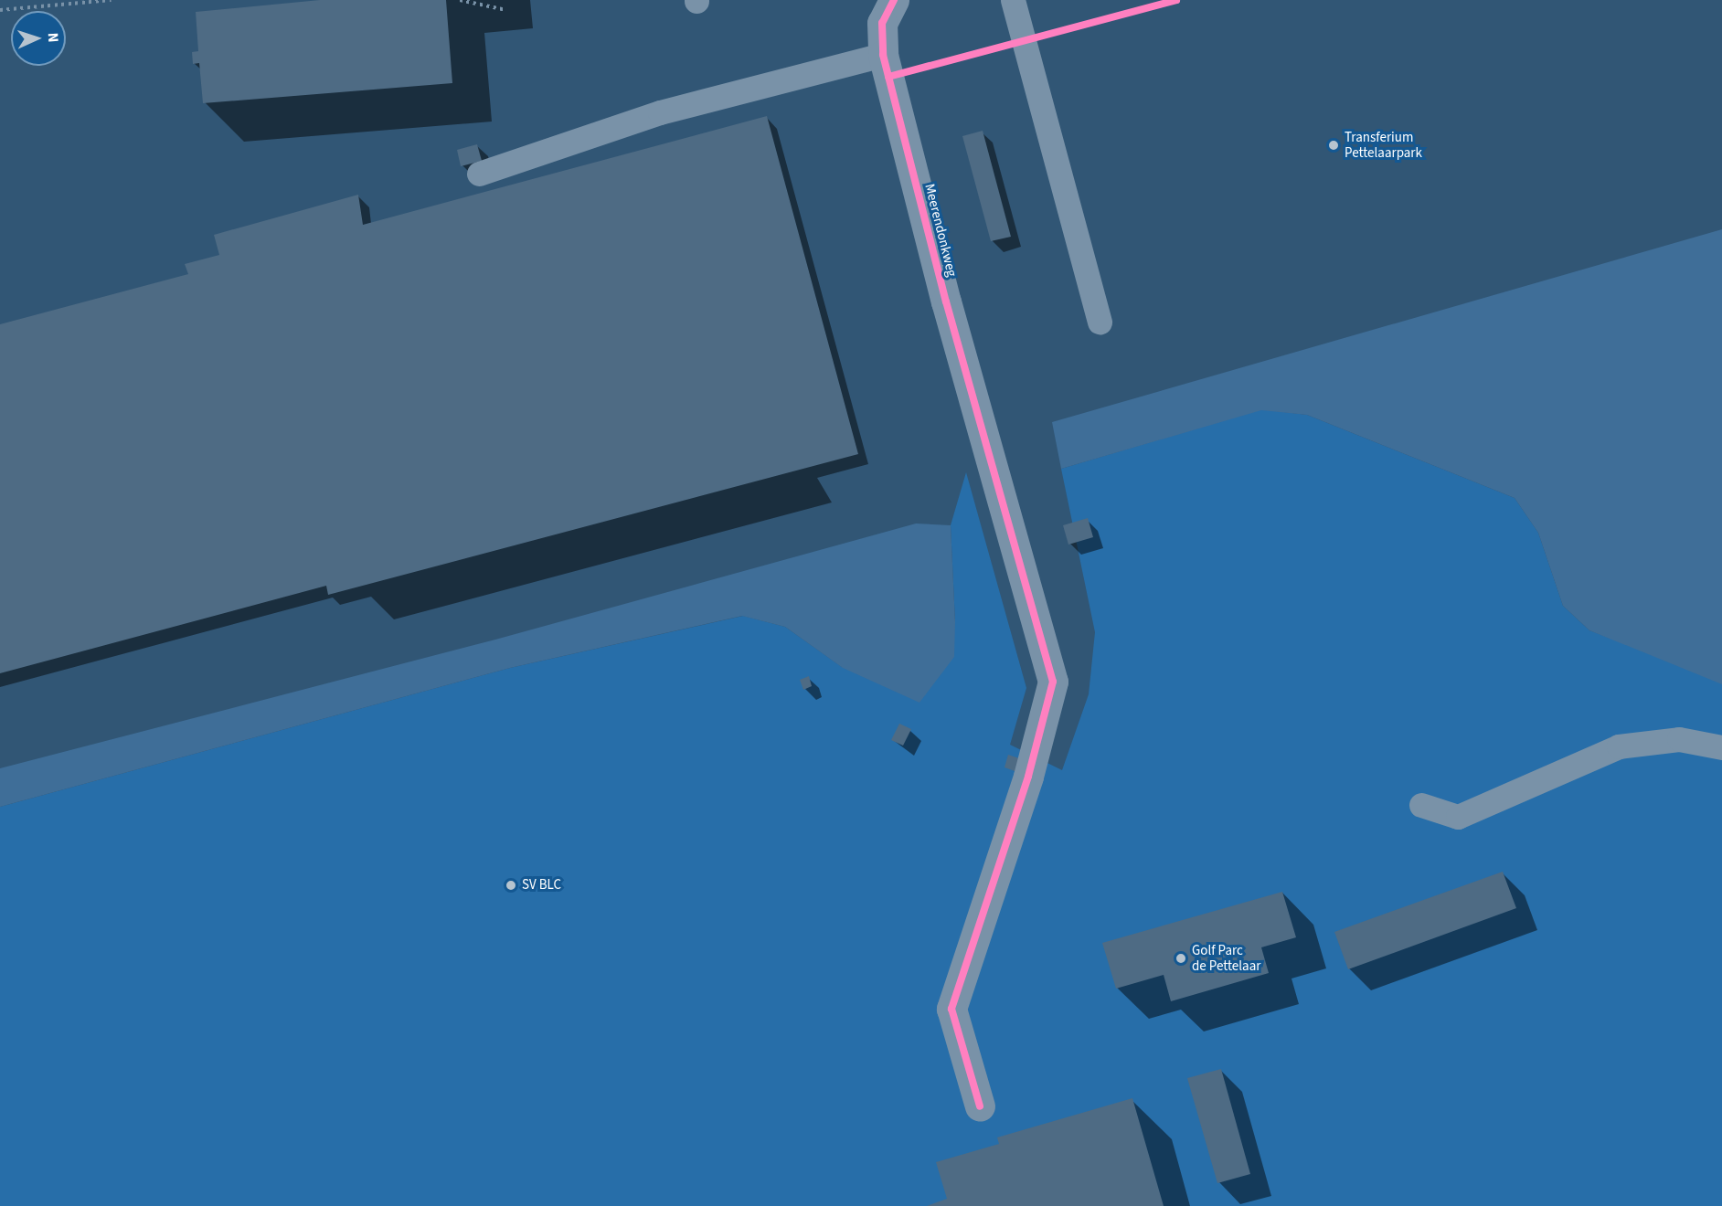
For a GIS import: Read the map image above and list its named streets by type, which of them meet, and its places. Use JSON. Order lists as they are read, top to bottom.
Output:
{
  "streets": {
    "street": ["Meerendonkweg"]
  },
  "places": ["Transferium Pettelaarpark", "SV BLC", "Golf Parc de Pettelaar"],
  "north": "right"
}
